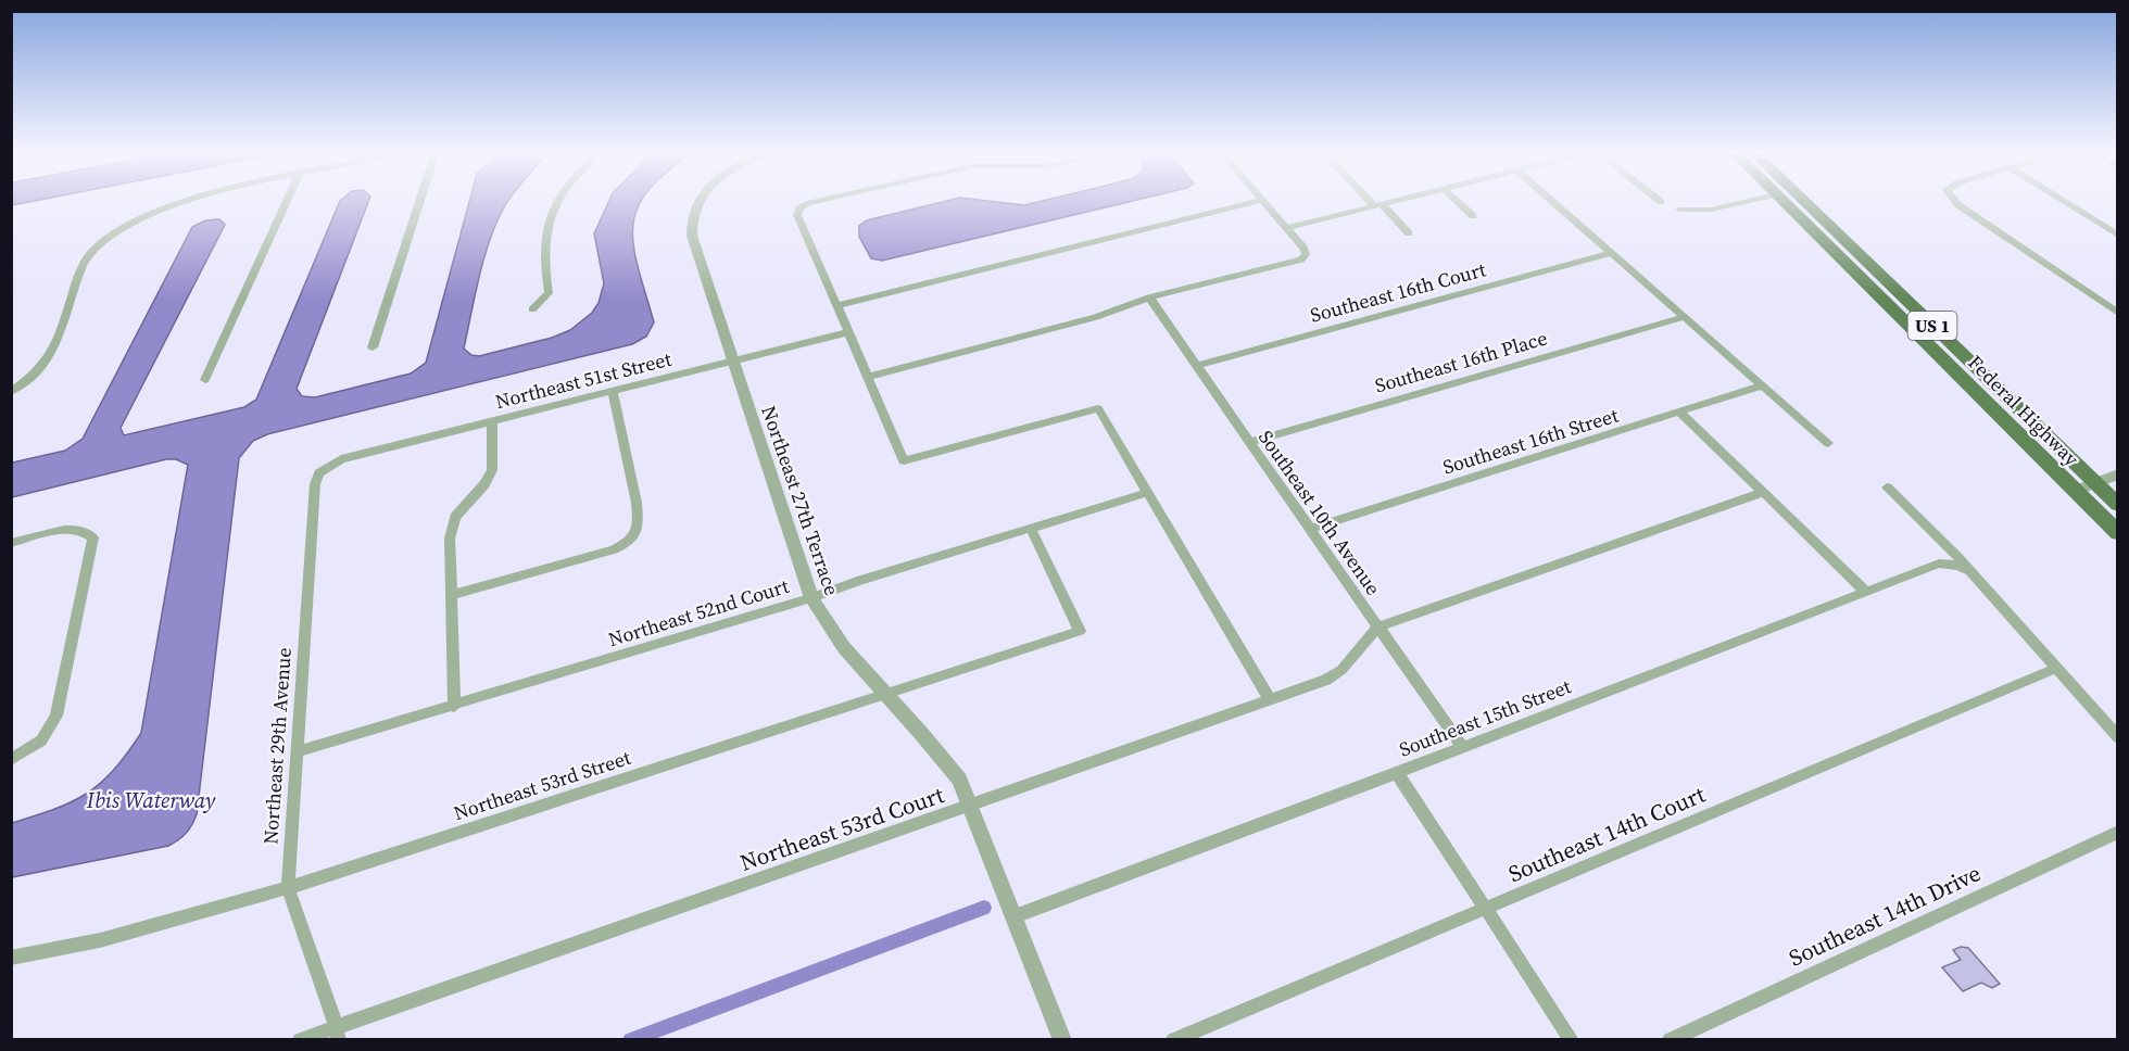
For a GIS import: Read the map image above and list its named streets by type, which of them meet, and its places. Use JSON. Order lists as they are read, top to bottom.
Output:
{
  "streets": {
    "main road": ["US 1", "Federal Highway"],
    "street": [
      "Southeast 16th Court",
      "Southeast 16th Place",
      "Northeast 51st Street",
      "Southeast 16th Street",
      "Northeast 27th Terrace",
      "Southeast 10th Avenue",
      "Northeast 52nd Court",
      "Southeast 15th Street",
      "Northeast 29th Avenue",
      "Northeast 53rd Street",
      "Northeast 53rd Court",
      "Southeast 14th Court",
      "Southeast 14th Drive"
    ]
  },
  "crossings": [
    ["Southeast 16th Court", "Southeast 10th Avenue"],
    ["Southeast 16th Place", "Southeast 10th Avenue"],
    ["Northeast 51st Street", "Northeast 27th Terrace"],
    ["Northeast 51st Street", "Northeast 29th Avenue"],
    ["Southeast 16th Street", "Southeast 10th Avenue"],
    ["Northeast 27th Terrace", "Northeast 52nd Court"],
    ["Northeast 27th Terrace", "Southeast 15th Street"],
    ["Northeast 27th Terrace", "Northeast 53rd Street"],
    ["Northeast 27th Terrace", "Northeast 53rd Court"],
    ["Southeast 10th Avenue", "Southeast 15th Street"],
    ["Southeast 10th Avenue", "Northeast 53rd Court"],
    ["Northeast 52nd Court", "Northeast 29th Avenue"],
    ["Northeast 52nd Court", "Northeast 53rd Street"],
    ["Northeast 29th Avenue", "Northeast 53rd Street"],
    ["Northeast 29th Avenue", "Northeast 53rd Court"]
  ],
  "water": ["Ibis Waterway"]
}
